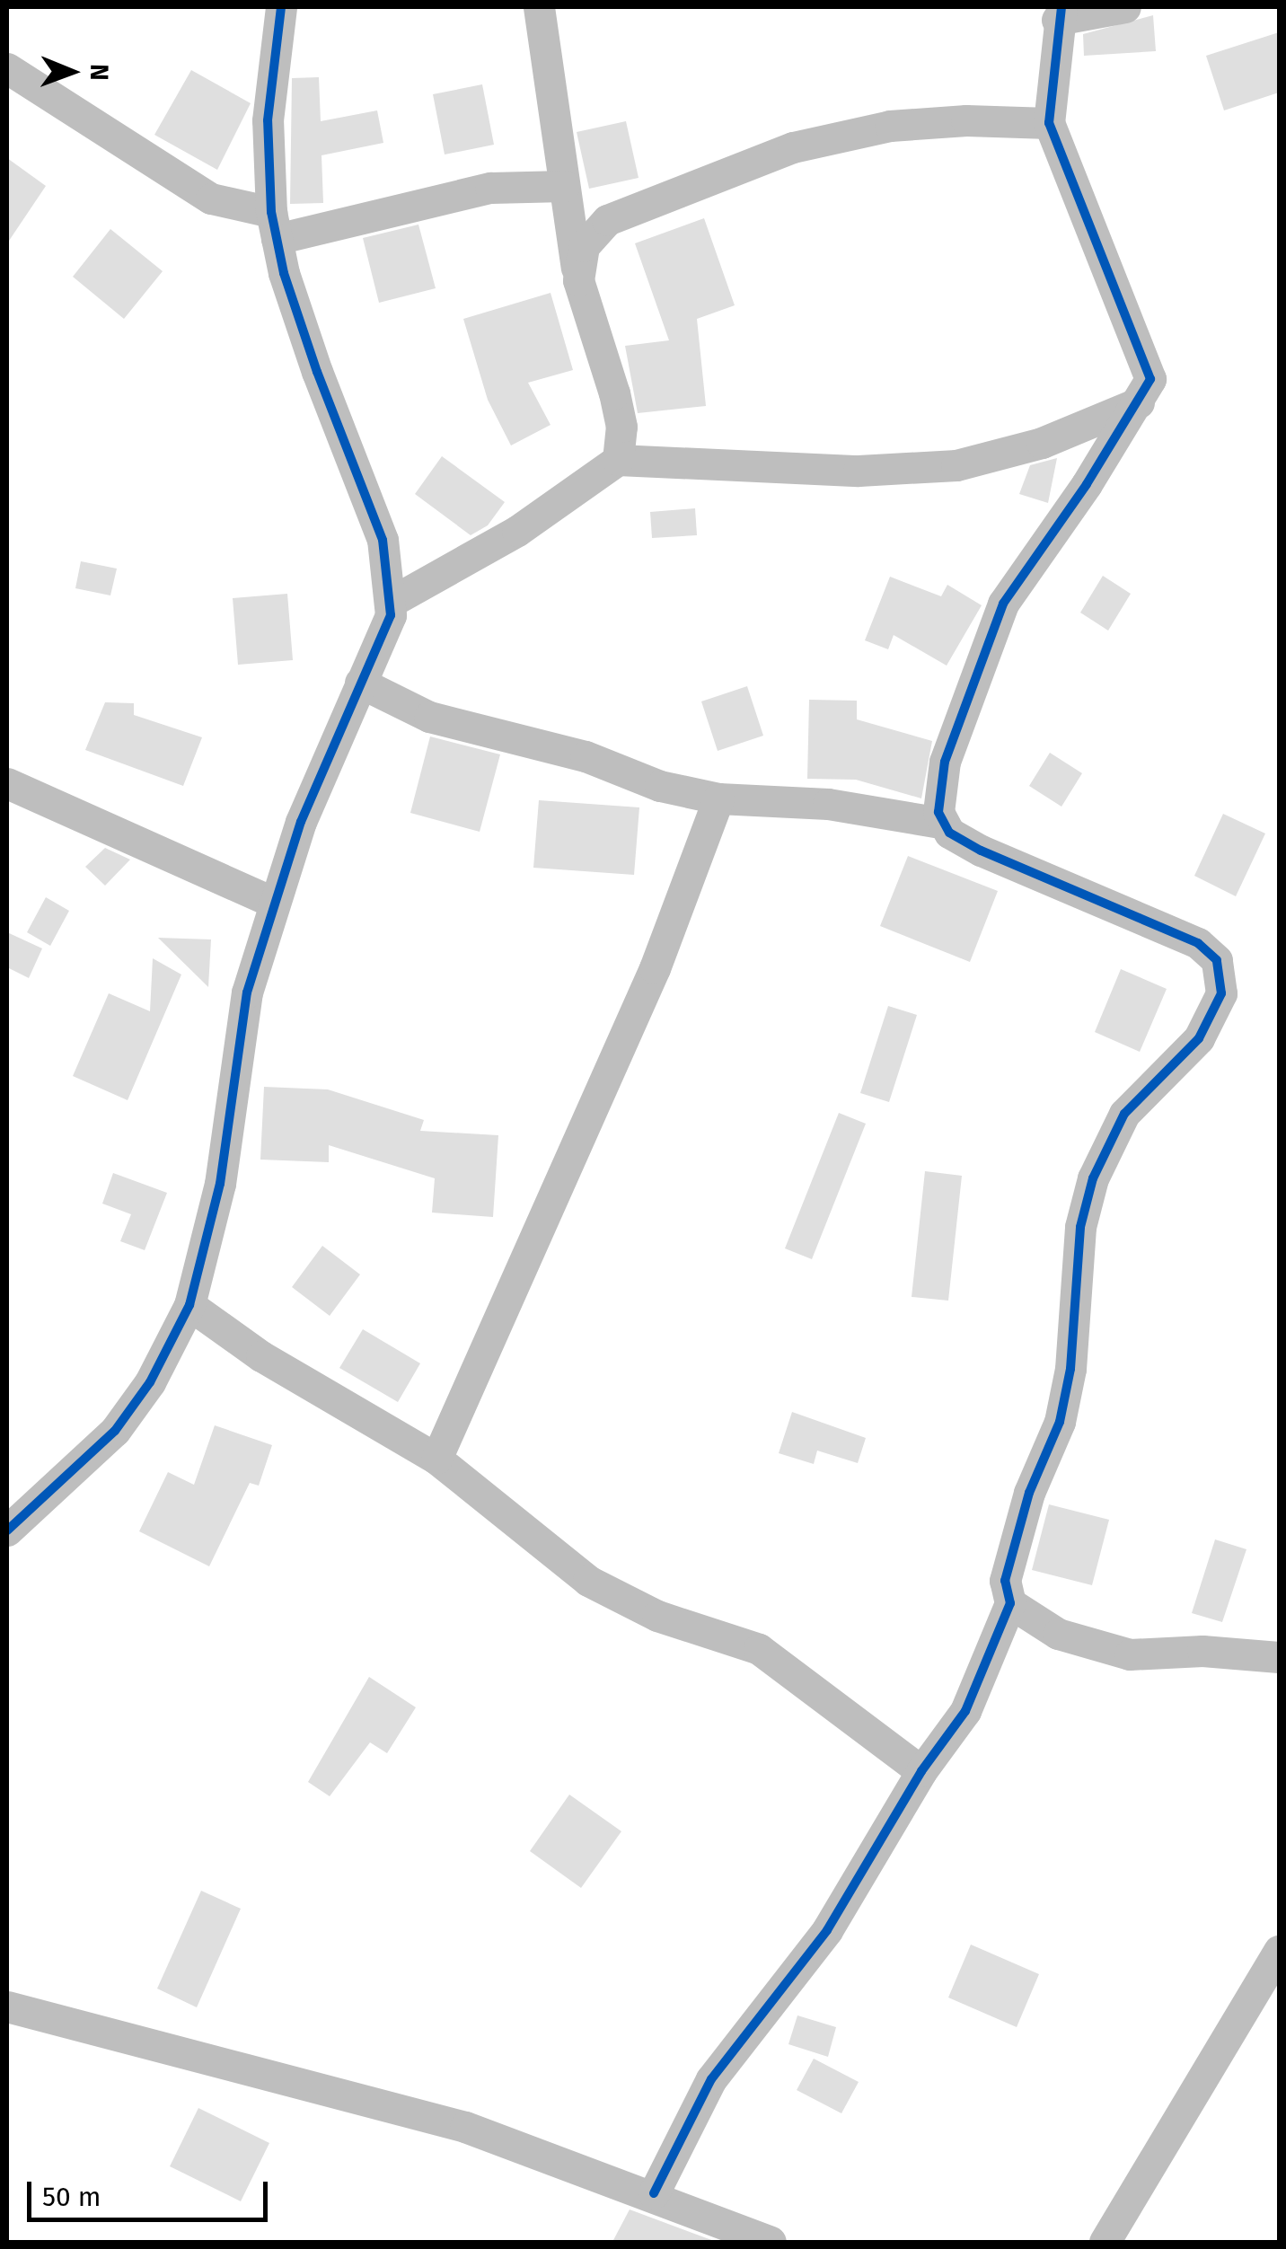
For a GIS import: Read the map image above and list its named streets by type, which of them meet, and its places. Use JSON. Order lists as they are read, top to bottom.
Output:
{
  "scale_bar": "50 m",
  "north": "right"
}
